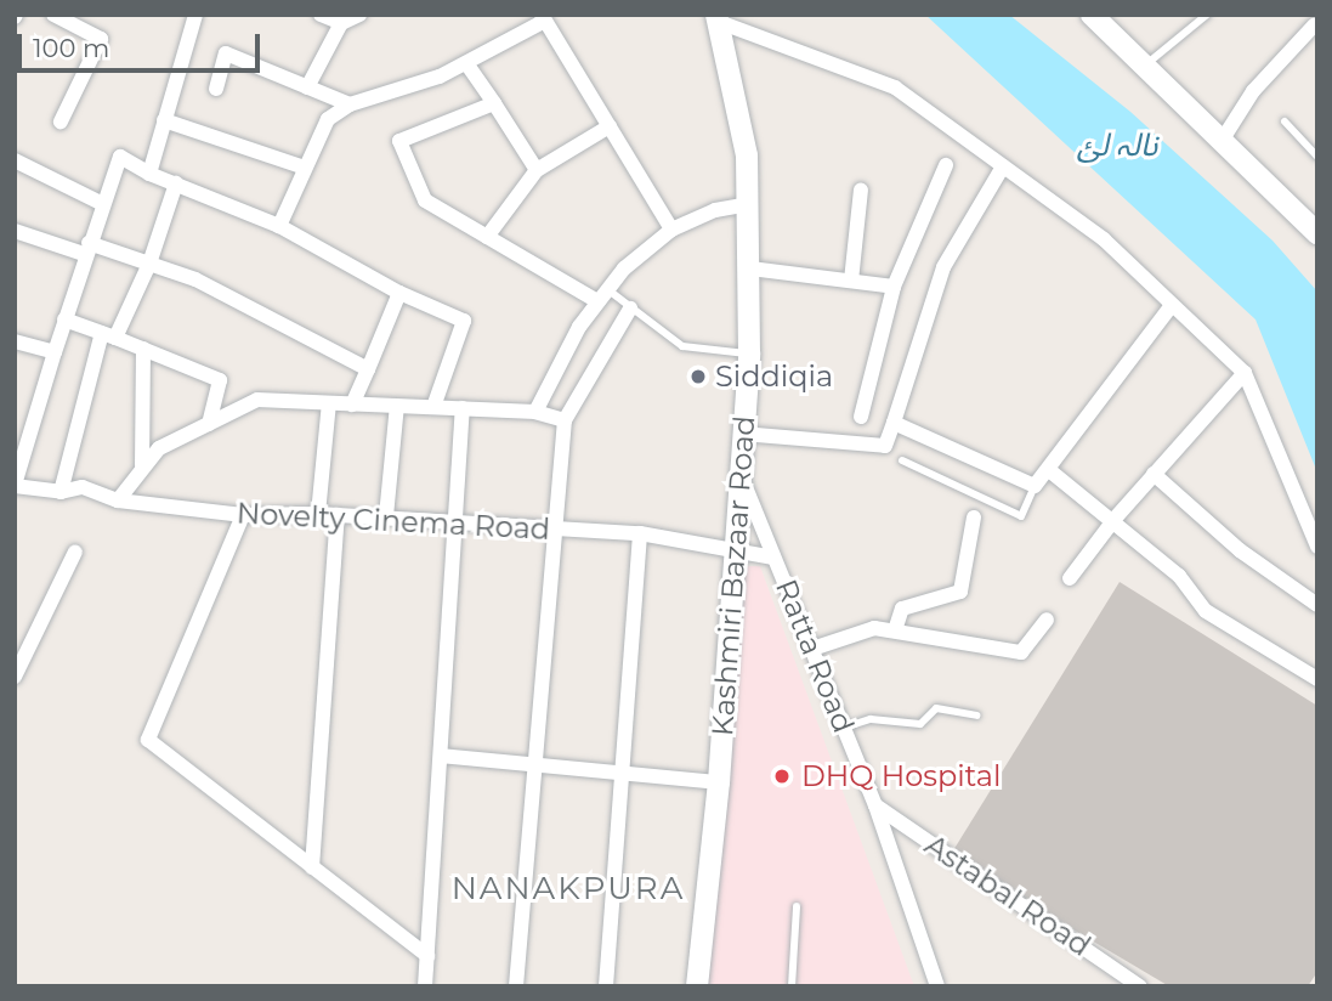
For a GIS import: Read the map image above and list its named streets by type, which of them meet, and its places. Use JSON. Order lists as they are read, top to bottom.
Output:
{
  "streets": {
    "street": [
      "Novelty Cinema Road",
      "Kashmiri Bazaar Road",
      "Ratta Road",
      "Astabal Road"
    ]
  },
  "crossings": [
    ["Novelty Cinema Road", "Kashmiri Bazaar Road"],
    ["Novelty Cinema Road", "Ratta Road"],
    ["Kashmiri Bazaar Road", "Ratta Road"],
    ["Ratta Road", "Astabal Road"]
  ],
  "districts": ["NANAKPURA"],
  "water": ["نالہ لئ"],
  "places": ["Siddiqia", "DHQ Hospital"],
  "scale_bar": "100 m"
}
